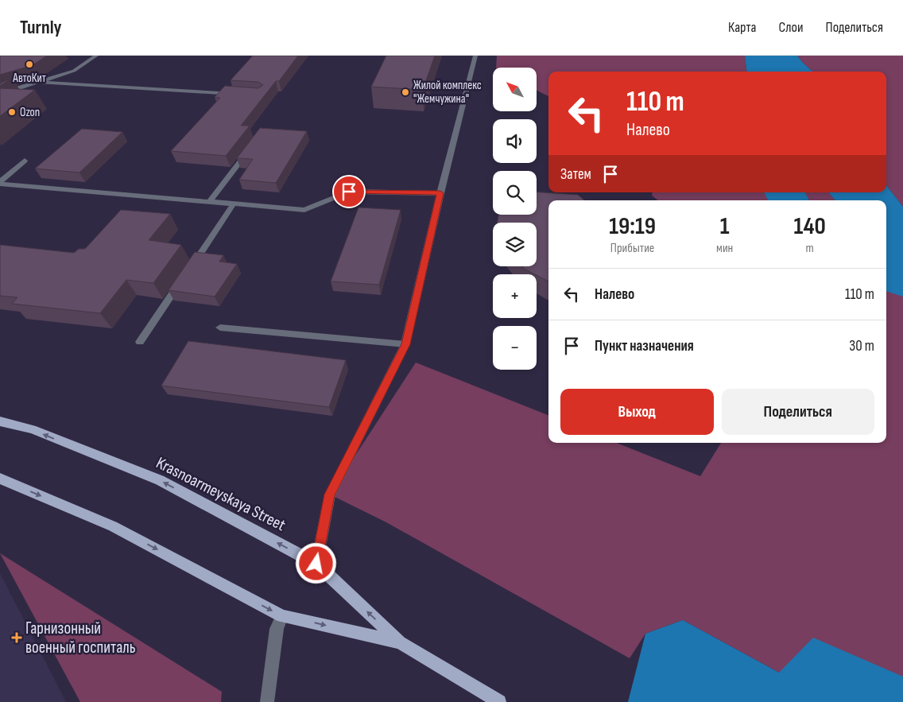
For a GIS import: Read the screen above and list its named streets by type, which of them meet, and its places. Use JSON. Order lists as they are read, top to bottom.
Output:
{
  "streets": {
    "main road": ["Krasnoarmeyskaya Street"]
  },
  "places": {
    "other": ["АвтоКит", "Жилой комплекс \"Жемчужина\"", "Ozon"],
    "health": ["Гарнизонный военный госпиталь"]
  },
  "north": "top left",
  "page": {
    "header": "Turnly",
    "nav": ["Карта", "Слои", "Поделиться"],
    "map_buttons": ["+", "−"],
    "turn": ["110 m", "Налево"],
    "then": "Затем",
    "eta": [
      "19:19",
      "Прибытие",
      "1",
      "мин",
      "140",
      "m"
    ],
    "list": [
      {
        "name": "Налево",
        "value": "110 m"
      },
      {
        "name": "Пункт назначения",
        "value": "30 m"
      }
    ],
    "buttons": ["Выход", "Поделиться"]
  }
}
